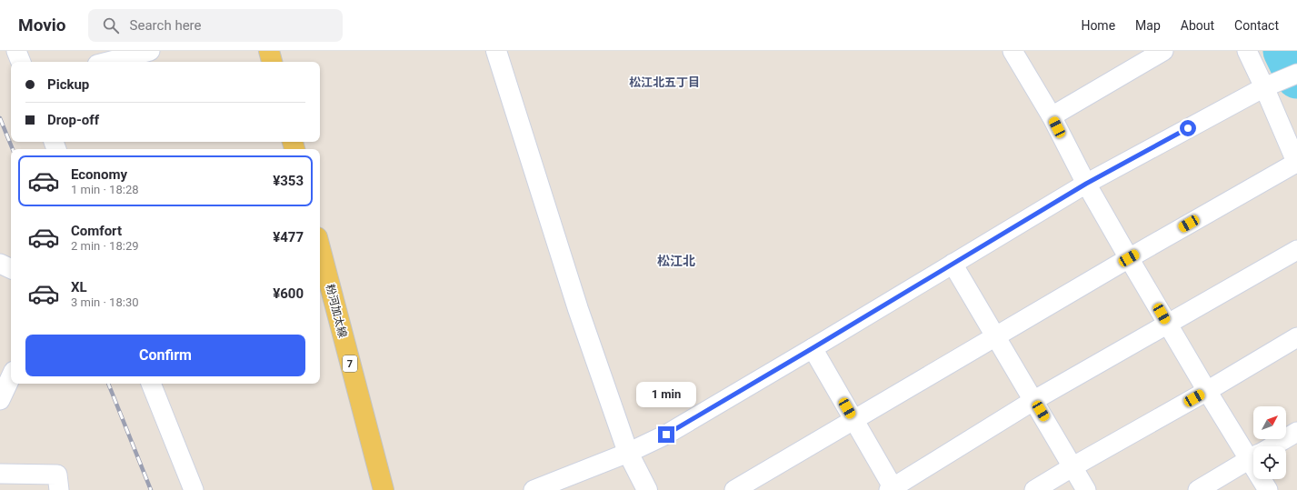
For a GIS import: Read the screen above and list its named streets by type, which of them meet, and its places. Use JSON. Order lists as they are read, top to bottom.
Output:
{
  "streets": {
    "main road": ["粉河加太線", "7"]
  },
  "districts": ["松江北五丁目", "松江北"],
  "north": "top right",
  "page": {
    "header": "Movio",
    "search": "Search here",
    "nav": [
      "Home",
      "Map",
      "About",
      "Contact"
    ],
    "banner": ["Pickup", "Drop-off"],
    "list": [
      {
        "name": "Economy",
        "note": "1 min · 18:28",
        "value": "¥353"
      },
      {
        "name": "Comfort",
        "note": "2 min · 18:29",
        "value": "¥477"
      },
      {
        "name": "XL",
        "note": "3 min · 18:30",
        "value": "¥600"
      }
    ],
    "buttons": "Confirm",
    "bubble": "1 min"
  }
}
